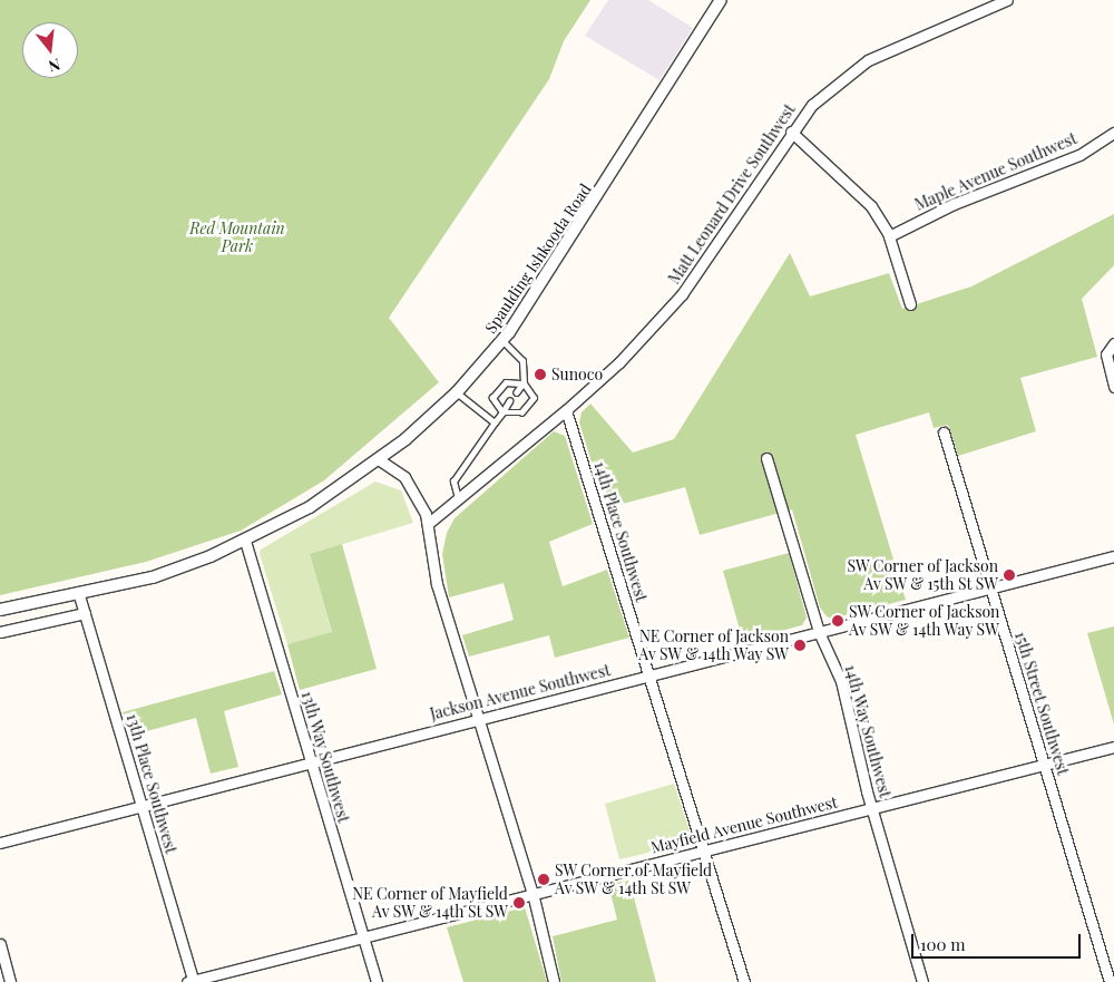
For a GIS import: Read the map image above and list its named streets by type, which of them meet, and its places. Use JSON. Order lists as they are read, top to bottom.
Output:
{
  "streets": {
    "street": [
      "Maple Avenue Southwest",
      "Matt Leonard Drive Southwest",
      "Spaulding Ishkooda Road",
      "14th Place Southwest",
      "Jackson Avenue Southwest",
      "15th Street Southwest",
      "14th Way Southwest",
      "13th Way Southwest",
      "13th Place Southwest",
      "Mayfield Avenue Southwest"
    ]
  },
  "crossings": [
    ["Matt Leonard Drive Southwest", "14th Place Southwest"],
    ["Spaulding Ishkooda Road", "13th Way Southwest"],
    ["Spaulding Ishkooda Road", "13th Place Southwest"],
    ["14th Place Southwest", "Jackson Avenue Southwest"],
    ["14th Place Southwest", "Mayfield Avenue Southwest"],
    ["Jackson Avenue Southwest", "15th Street Southwest"],
    ["Jackson Avenue Southwest", "14th Way Southwest"],
    ["Jackson Avenue Southwest", "13th Way Southwest"],
    ["Jackson Avenue Southwest", "13th Place Southwest"],
    ["15th Street Southwest", "Mayfield Avenue Southwest"],
    ["14th Way Southwest", "Mayfield Avenue Southwest"],
    ["13th Way Southwest", "Mayfield Avenue Southwest"],
    ["13th Place Southwest", "Mayfield Avenue Southwest"]
  ],
  "parks": ["Red Mountain Park"],
  "places": [
    "Sunoco",
    "SW Corner of Jackson Av SW & 15th St SW",
    "SW Corner of Jackson Av SW & 14th Way SW",
    "NE Corner of Jackson Av SW & 14th Way SW",
    "SW Corner of Mayfield Av SW & 14th St SW",
    "NE Corner of Mayfield Av SW & 14th St SW"
  ],
  "scale_bar": "100 m",
  "north": "bottom"
}
